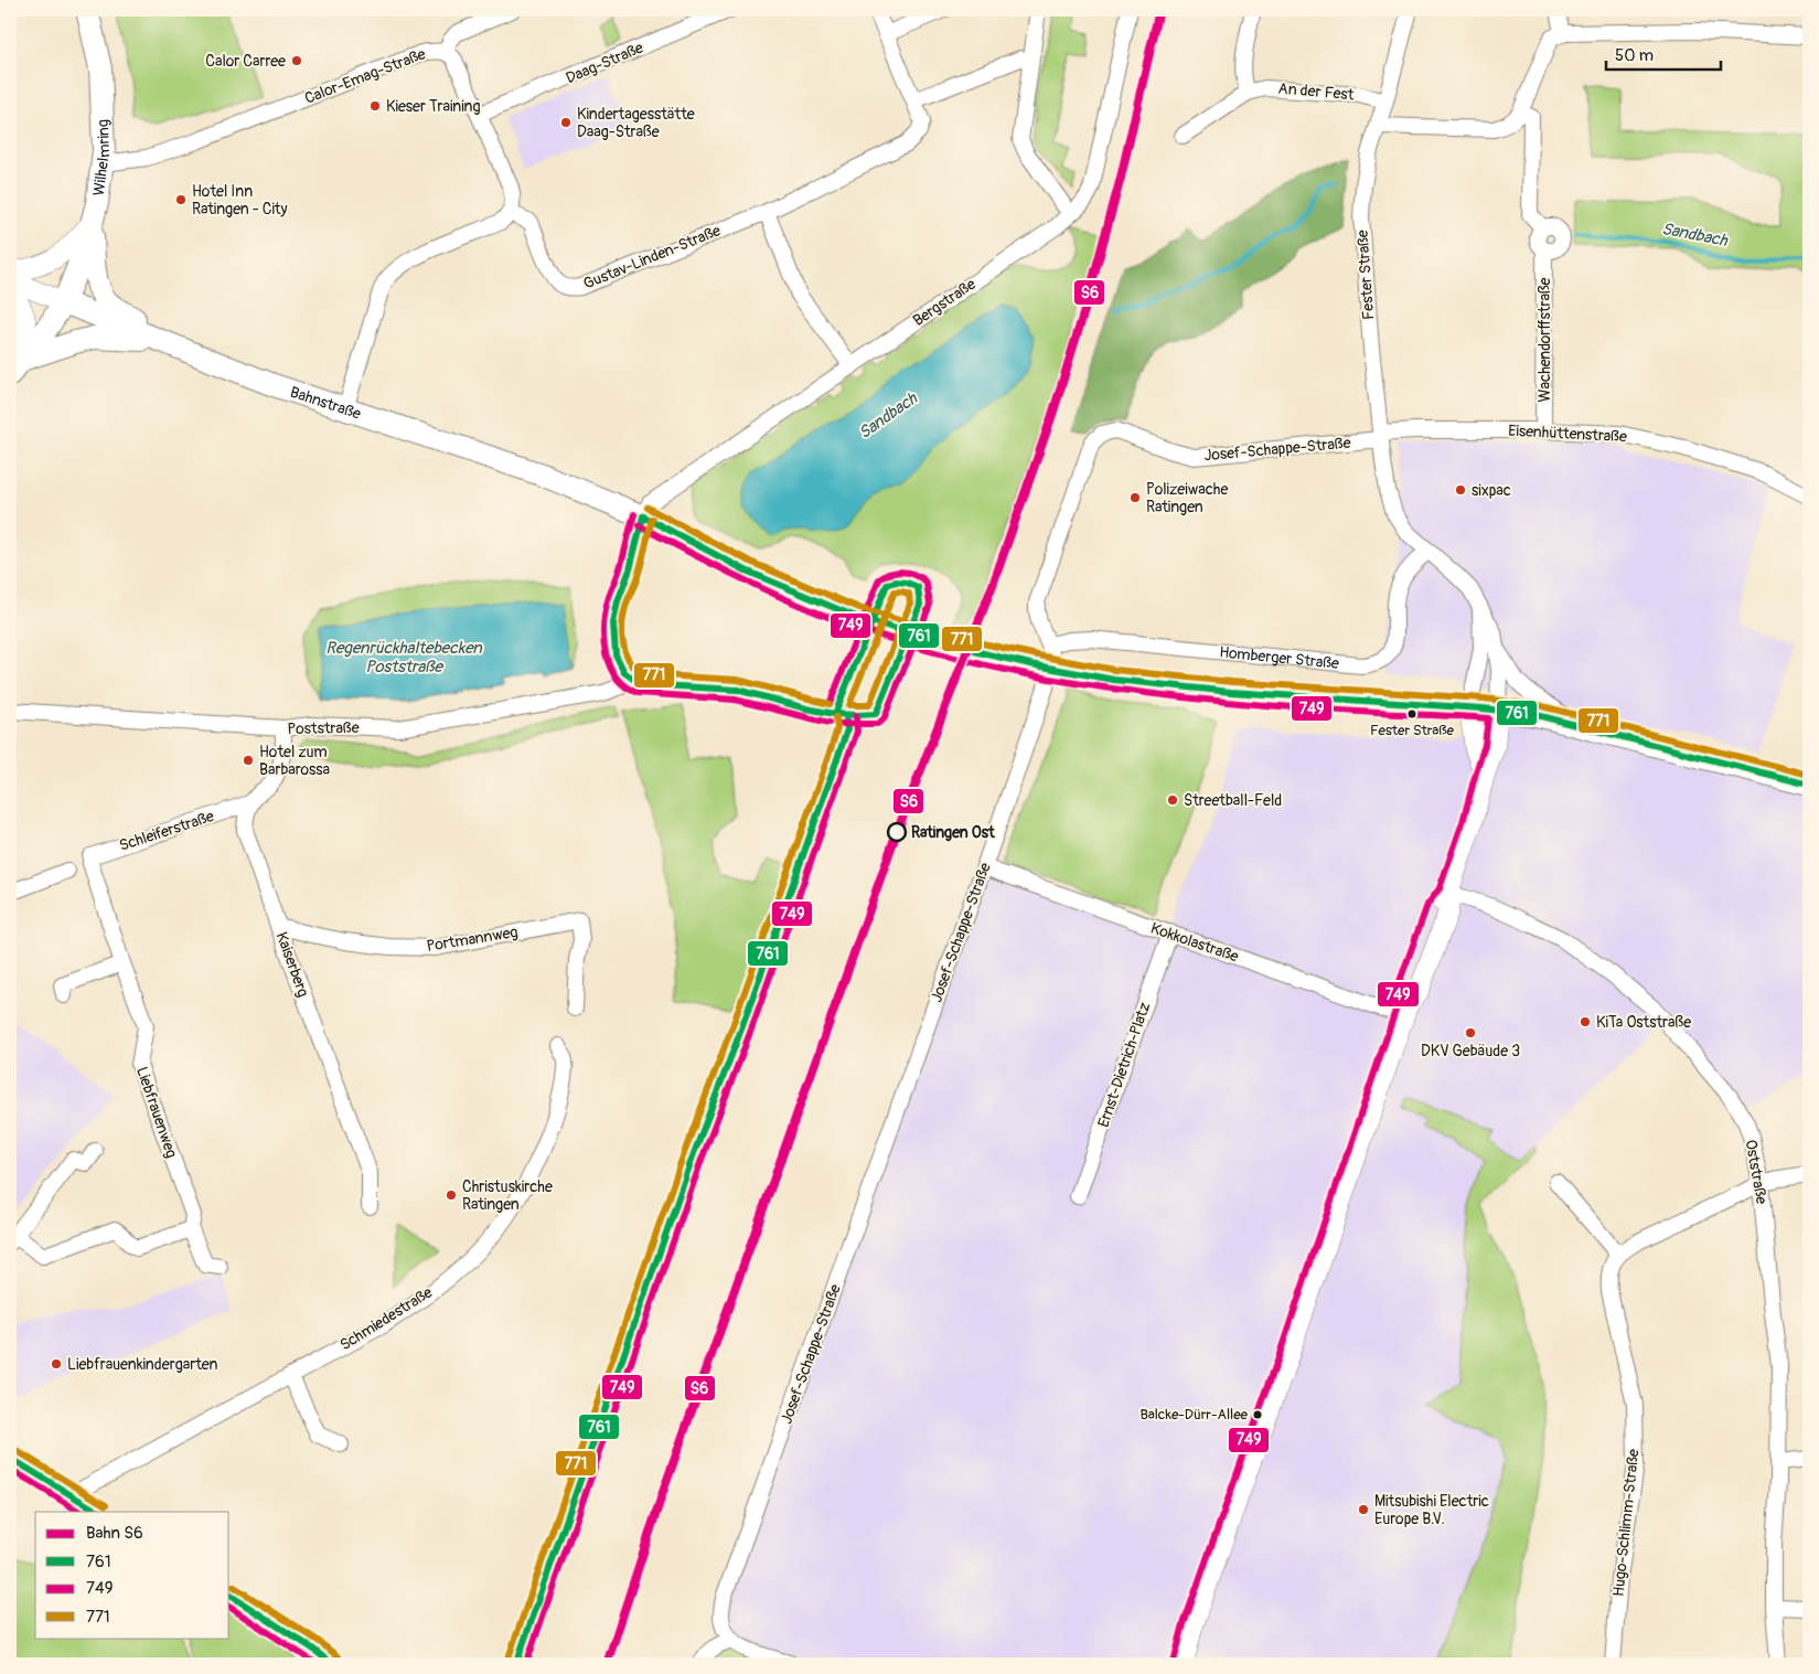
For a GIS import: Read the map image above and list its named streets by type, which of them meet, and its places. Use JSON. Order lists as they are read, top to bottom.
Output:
{
  "streets": {
    "main road": ["Wilhelmring", "Bahnstraße"],
    "street": [
      "Daag-Straße",
      "Calor-Emag-Straße",
      "An der Fest",
      "Gustav-Linden-Straße",
      "Fester Straße",
      "Bergstraße",
      "Wachendorffstraße",
      "Eisenhüttenstraße",
      "Josef-Schappe-Straße",
      "Homberger Straße",
      "Poststraße",
      "Schleiferstraße",
      "Portmannweg",
      "Kokkolastraße",
      "Kaiserberg",
      "Ernst-Dietrich-Platz",
      "Liebfrauenweg",
      "Oststraße",
      "Schmiedestraße",
      "Hugo-Schlimm-Straße"
    ]
  },
  "crossings": [
    ["Daag-Straße", "Calor-Emag-Straße"],
    ["Calor-Emag-Straße", "Wilhelmring"],
    ["Calor-Emag-Straße", "Gustav-Linden-Straße"],
    ["An der Fest", "Fester Straße"],
    ["Wilhelmring", "Bahnstraße"],
    ["Fester Straße", "Eisenhüttenstraße"],
    ["Fester Straße", "Josef-Schappe-Straße"],
    ["Fester Straße", "Homberger Straße"],
    ["Bergstraße", "Bahnstraße"],
    ["Wachendorffstraße", "Eisenhüttenstraße"],
    ["Eisenhüttenstraße", "Josef-Schappe-Straße"],
    ["Josef-Schappe-Straße", "Homberger Straße"],
    ["Josef-Schappe-Straße", "Kokkolastraße"],
    ["Schleiferstraße", "Kaiserberg"],
    ["Schleiferstraße", "Liebfrauenweg"],
    ["Portmannweg", "Kaiserberg"],
    ["Kokkolastraße", "Ernst-Dietrich-Platz"]
  ],
  "water": ["Sandbach", "Regenrückhaltebecken Poststraße"],
  "places": [
    "Calor Carree",
    "Kieser Training",
    "Kindertagesstätte Daag-Straße",
    "Hotel Inn Ratingen - City",
    "sixpac",
    "Polizeiwache Ratingen",
    "Fester Straße",
    "Hotel zum Barbarossa",
    "Streetball-Feld",
    "Ratingen Ost",
    "KiTa Oststraße",
    "DKV Gebäude 3",
    "Christuskirche Ratingen",
    "Liebfrauenkindergarten",
    "Balcke-Dürr-Allee",
    "Mitsubishi Electric Europe B.V."
  ],
  "lines": [
    "rail line S6",
    "transit line 771",
    "transit line 749",
    "transit line 761"
  ],
  "legend": [
    "Bahn S6",
    "761",
    "749",
    "771"
  ],
  "scale_bar": "50 m"
}
